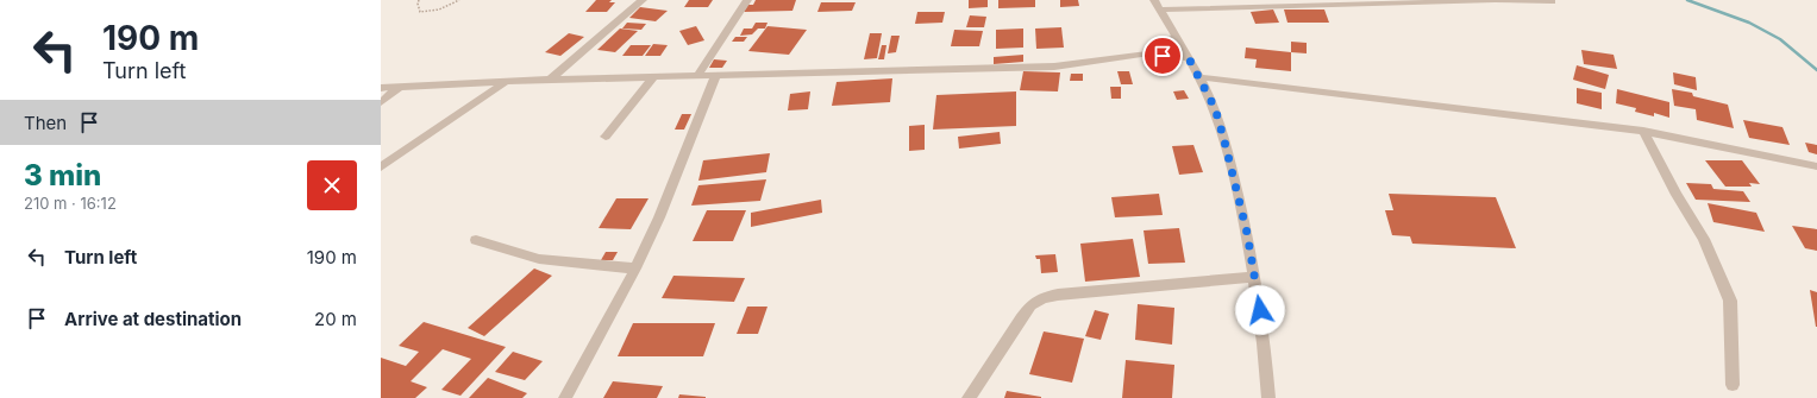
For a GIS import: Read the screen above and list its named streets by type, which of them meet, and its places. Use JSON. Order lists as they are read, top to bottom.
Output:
{
  "page": {
    "turn": ["190 m", "Turn left"],
    "then": "Then",
    "heading": ["3 min", "210 m · 16:12"],
    "list": [
      {
        "name": "Turn left",
        "value": "190 m"
      },
      {
        "name": "Arrive at destination",
        "value": "20 m"
      }
    ]
  }
}
